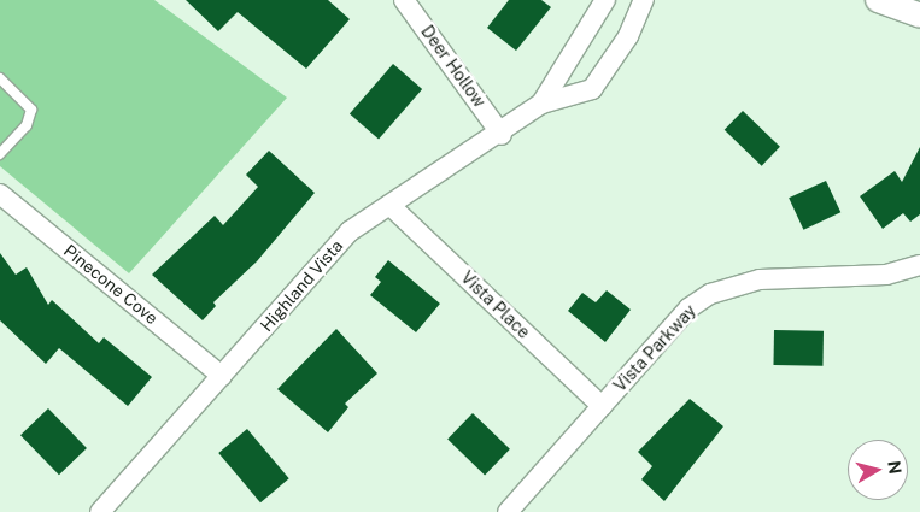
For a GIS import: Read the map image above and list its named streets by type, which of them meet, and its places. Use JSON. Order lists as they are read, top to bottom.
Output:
{
  "streets": {
    "street": [
      "Deer Hollow",
      "Pinecone Cove",
      "Highland Vista",
      "Vista Place",
      "Vista Parkway"
    ]
  },
  "crossings": [
    ["Deer Hollow", "Highland Vista"],
    ["Pinecone Cove", "Highland Vista"],
    ["Highland Vista", "Vista Place"],
    ["Vista Place", "Vista Parkway"]
  ],
  "north": "right"
}
